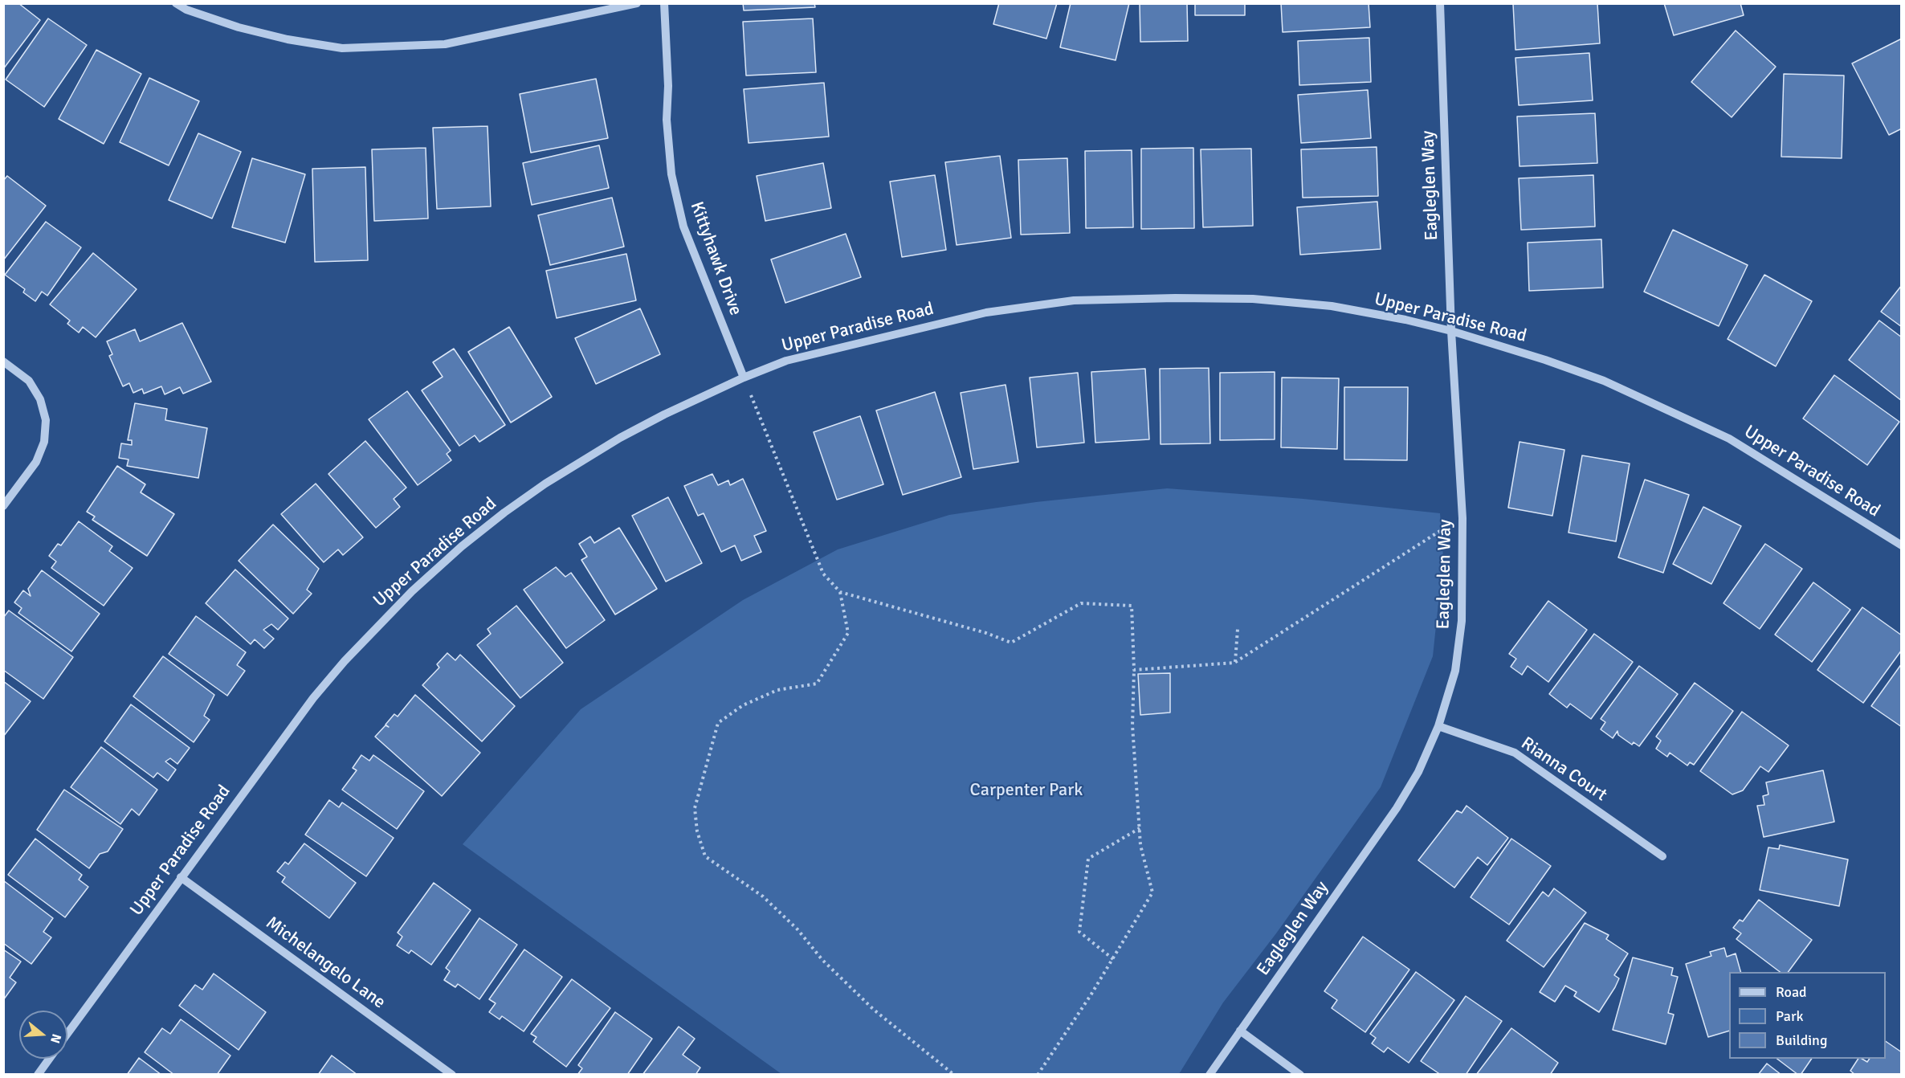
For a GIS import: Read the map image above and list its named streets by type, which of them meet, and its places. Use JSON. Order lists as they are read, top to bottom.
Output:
{
  "streets": {
    "street": [
      "Eagleglen Way",
      "Kittyhawk Drive",
      "Upper Paradise Road",
      "Rianna Court",
      "Michelangelo Lane"
    ]
  },
  "crossings": [
    ["Eagleglen Way", "Upper Paradise Road"],
    ["Eagleglen Way", "Rianna Court"],
    ["Kittyhawk Drive", "Upper Paradise Road"],
    ["Upper Paradise Road", "Michelangelo Lane"]
  ],
  "parks": ["Carpenter Park"],
  "legend": ["Road", "Park", "Building"],
  "north": "right"
}
